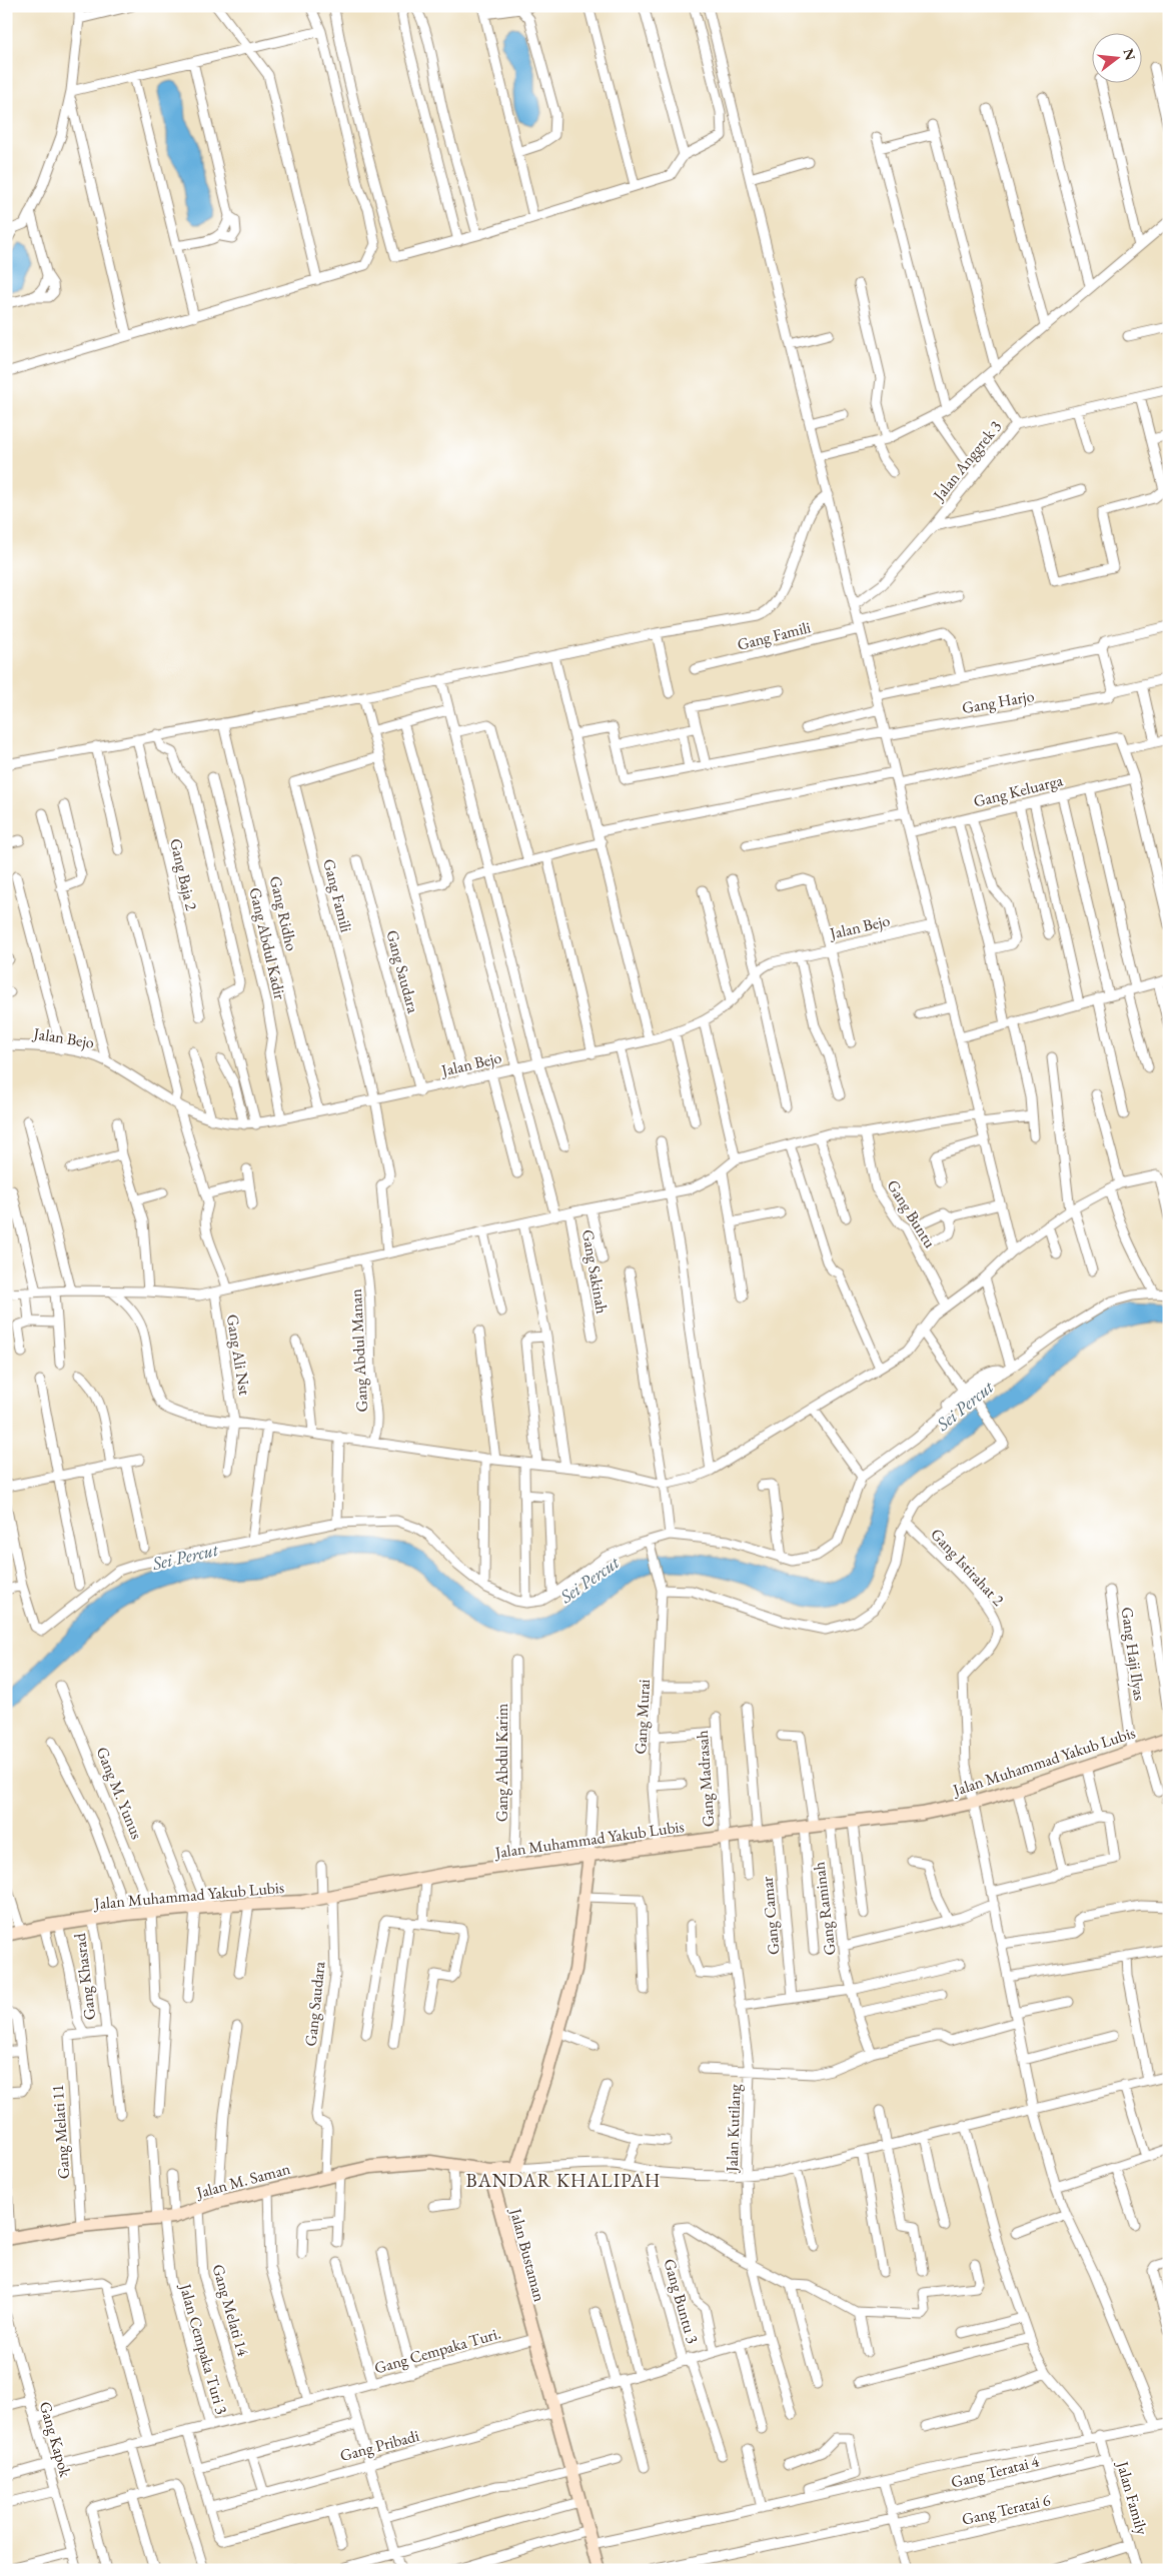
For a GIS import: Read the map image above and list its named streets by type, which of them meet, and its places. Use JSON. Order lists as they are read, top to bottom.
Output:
{
  "streets": {
    "main road": ["Jalan Muhammad Yakub Lubis", "Jalan M. Saman", "Jalan Bustaman"],
    "street": [
      "Jalan Anggrek 3",
      "Gang Famili",
      "Gang Harjo",
      "Gang Keluarga",
      "Gang Baja 2",
      "Gang Ridho",
      "Jalan Bejo",
      "Gang Abdul Kadir",
      "Gang Saudara",
      "Gang Buntu",
      "Gang Sakinah",
      "Gang Abdul Manan",
      "Gang Ali Nst",
      "Gang Istirahat 2",
      "Gang Haji Ilyas",
      "Gang Murai",
      "Gang Abdul Karim",
      "Gang Madrasah",
      "Gang M. Yunus",
      "Gang Raminah",
      "Gang Camar",
      "Gang Khasrad",
      "Jalan Kutilang",
      "Gang Melati 11",
      "Gang Buntu 3",
      "Gang Melati 14",
      "Jalan Cempaka Turi 3",
      "Gang Cempaka Turi.",
      "Gang Kapok",
      "Gang Pribadi",
      "Gang Teratai 4",
      "Jalan Family",
      "Gang Teratai 6"
    ]
  },
  "crossings": [
    ["Gang Famili", "Jalan Bejo"],
    ["Gang Ridho", "Jalan Bejo"],
    ["Jalan Bejo", "Gang Abdul Kadir"],
    ["Jalan Bejo", "Gang Saudara"],
    ["Gang Saudara", "Jalan Muhammad Yakub Lubis"],
    ["Gang Saudara", "Jalan M. Saman"],
    ["Gang Istirahat 2", "Jalan Muhammad Yakub Lubis"],
    ["Gang Haji Ilyas", "Jalan Muhammad Yakub Lubis"],
    ["Gang Murai", "Jalan Muhammad Yakub Lubis"],
    ["Jalan Muhammad Yakub Lubis", "Gang Abdul Karim"],
    ["Jalan Muhammad Yakub Lubis", "Gang Madrasah"],
    ["Jalan Muhammad Yakub Lubis", "Gang M. Yunus"],
    ["Jalan Muhammad Yakub Lubis", "Gang Raminah"],
    ["Jalan Muhammad Yakub Lubis", "Gang Camar"],
    ["Jalan Muhammad Yakub Lubis", "Gang Khasrad"],
    ["Jalan Muhammad Yakub Lubis", "Jalan Kutilang"],
    ["Gang Madrasah", "Jalan Kutilang"],
    ["Jalan Kutilang", "Gang Pribadi"],
    ["Gang Melati 11", "Jalan M. Saman"],
    ["Jalan M. Saman", "Jalan Bustaman"],
    ["Jalan M. Saman", "Gang Melati 14"],
    ["Jalan M. Saman", "Jalan Cempaka Turi 3"],
    ["Jalan Bustaman", "Gang Cempaka Turi."],
    ["Jalan Bustaman", "Gang Pribadi"],
    ["Gang Buntu 3", "Gang Pribadi"],
    ["Gang Melati 14", "Gang Cempaka Turi."],
    ["Jalan Cempaka Turi 3", "Gang Cempaka Turi."],
    ["Gang Cempaka Turi.", "Gang Kapok"],
    ["Gang Teratai 4", "Jalan Family"],
    ["Jalan Family", "Gang Teratai 6"]
  ],
  "districts": ["BANDAR KHALIPAH"],
  "water": ["Sei Percut"],
  "north": "right"
}
